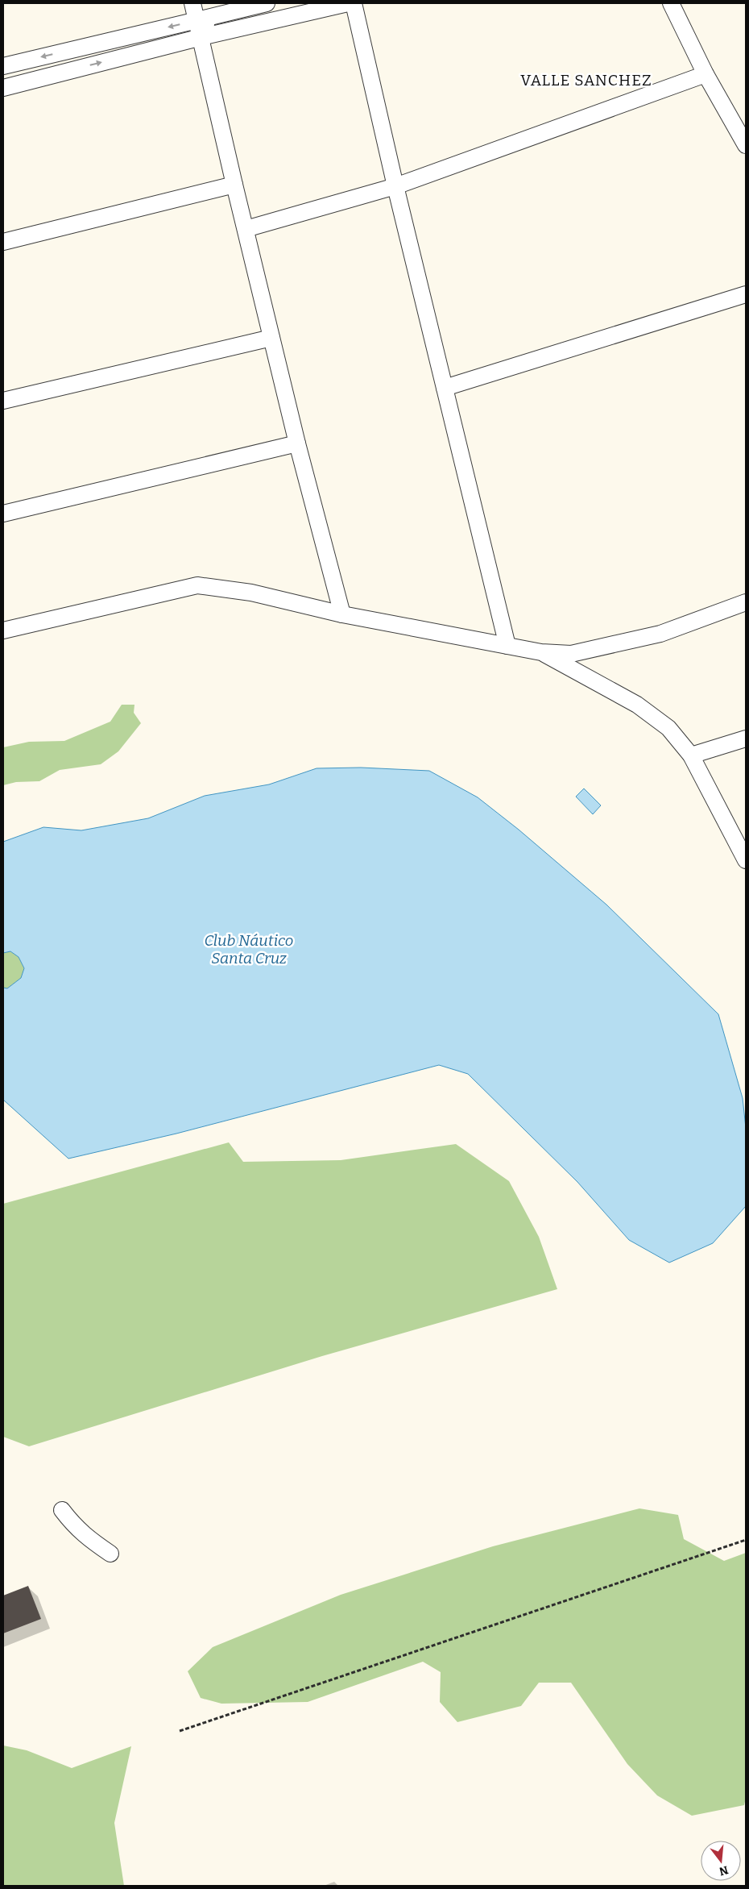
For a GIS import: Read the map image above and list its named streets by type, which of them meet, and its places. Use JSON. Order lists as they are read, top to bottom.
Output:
{
  "districts": ["VALLE SANCHEZ"],
  "water": ["Club Náutico Santa Cruz"],
  "north": "bottom"
}
